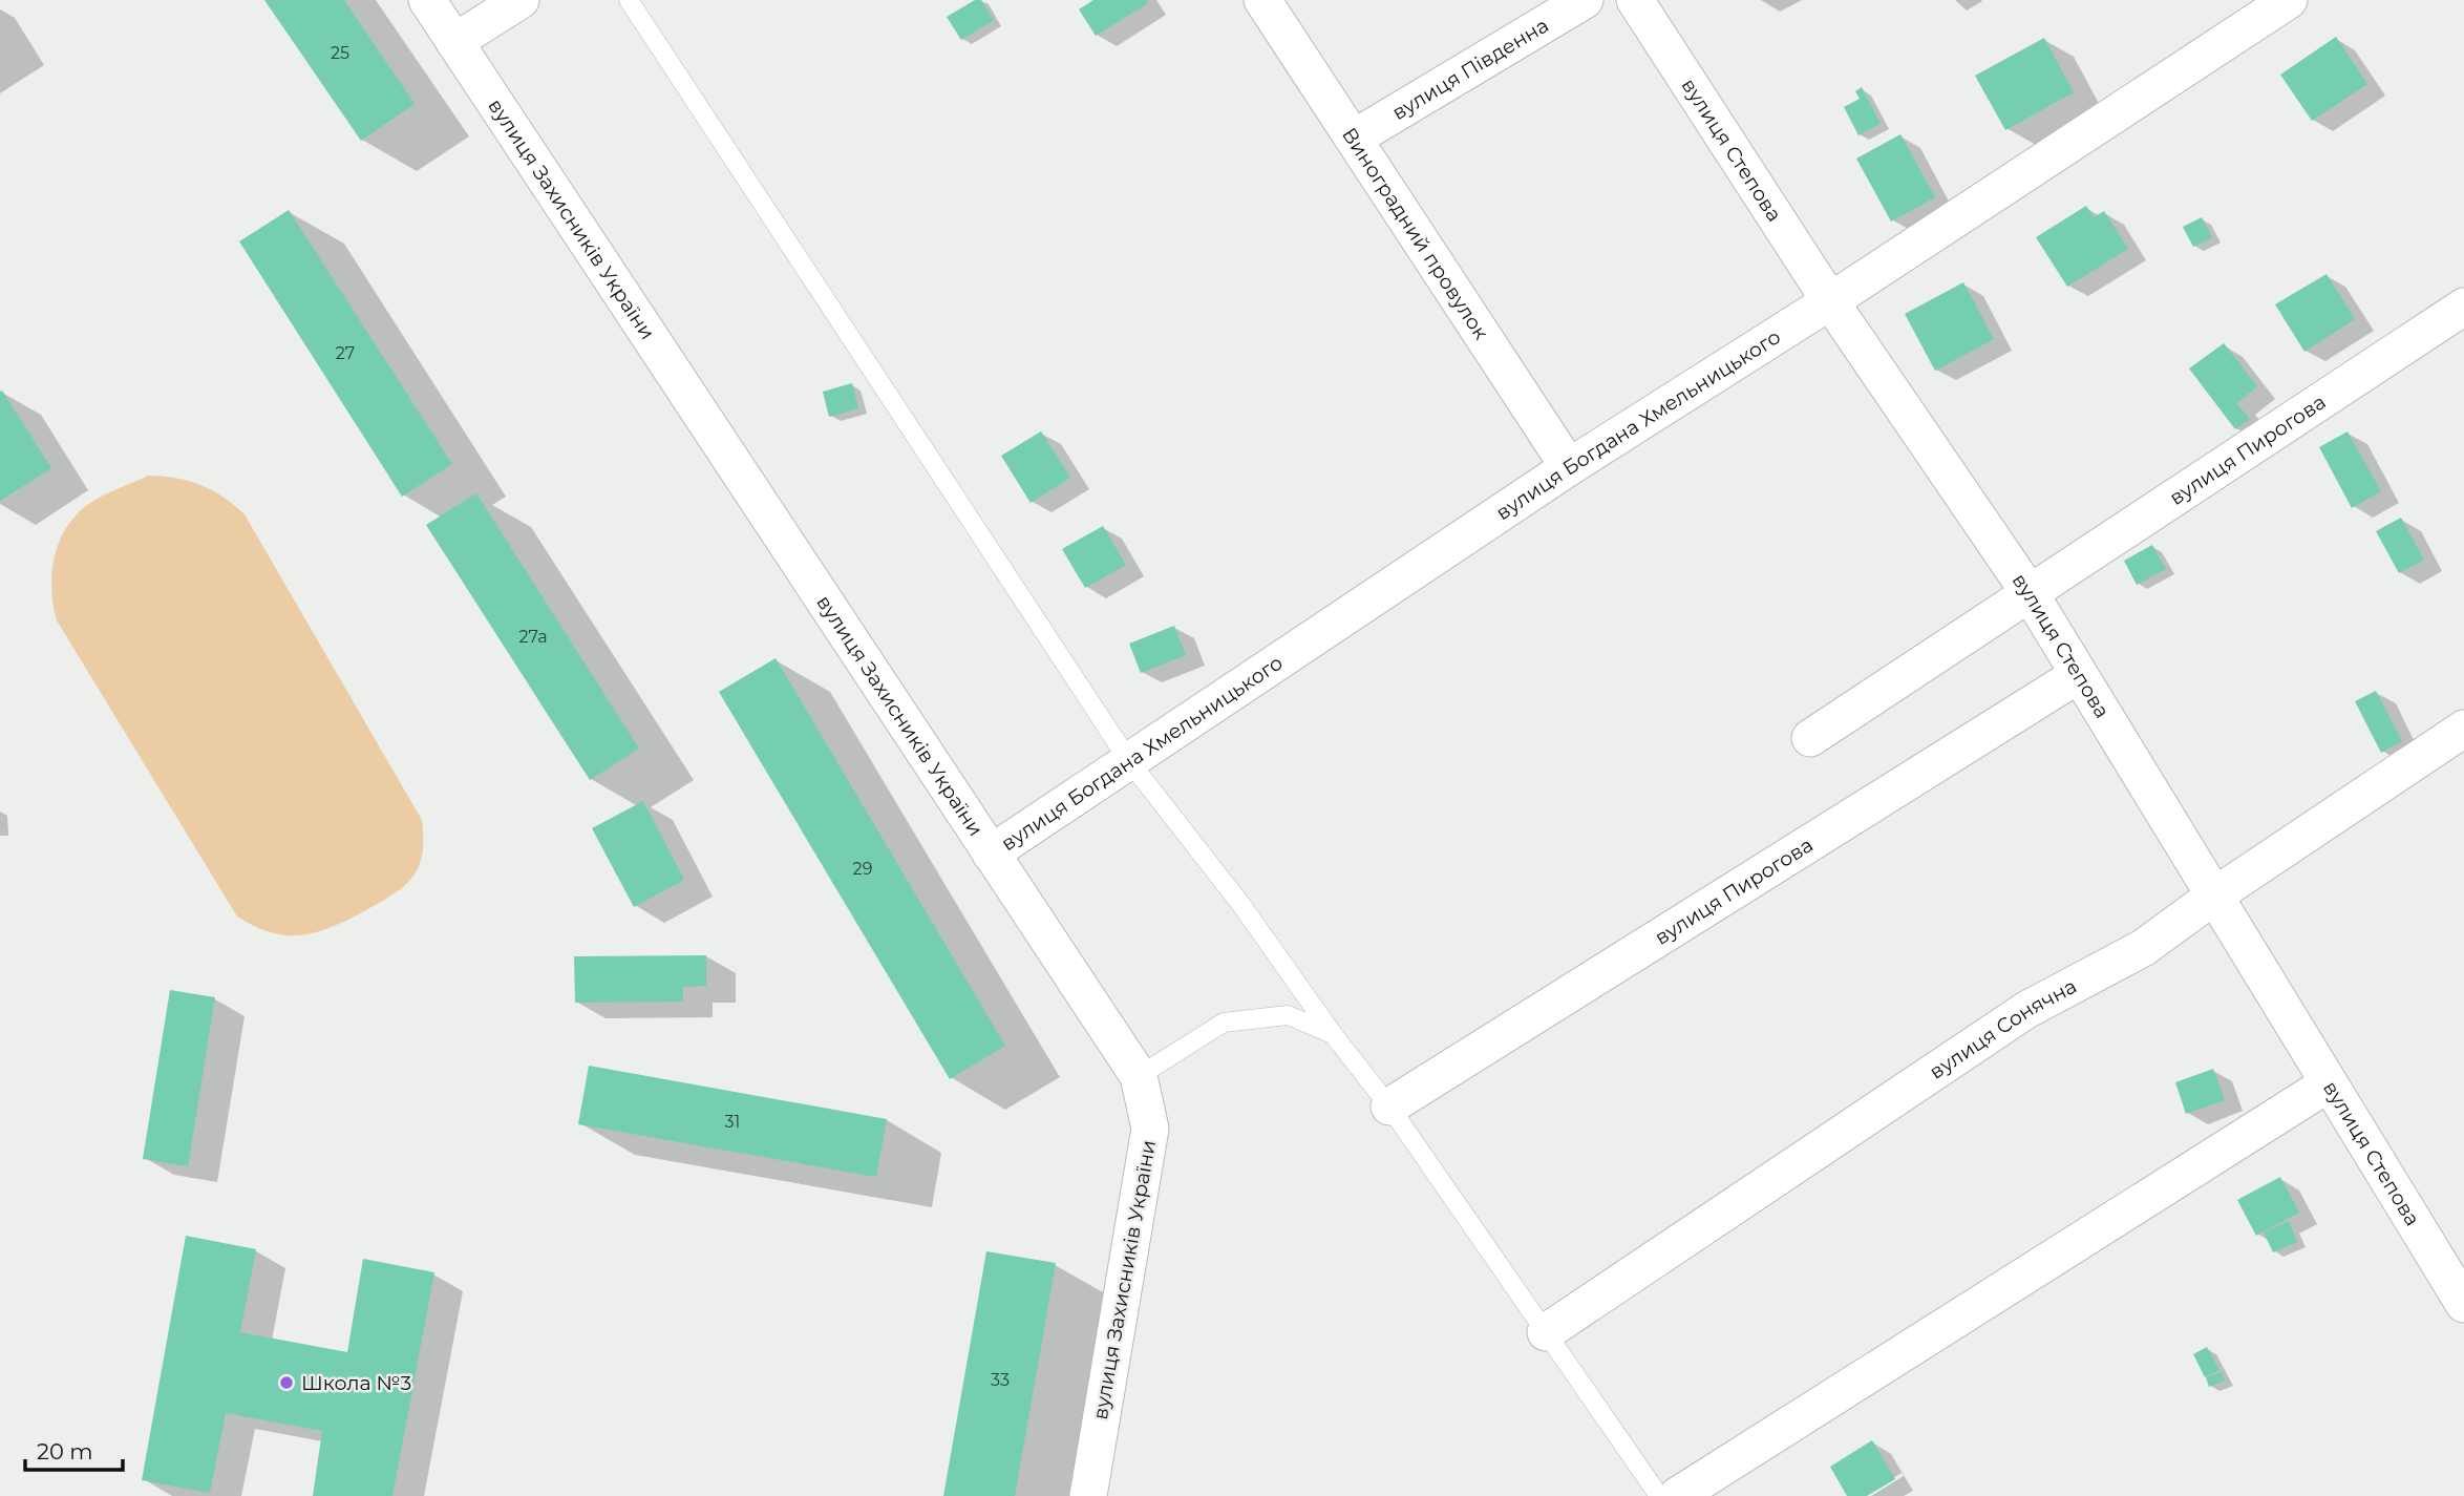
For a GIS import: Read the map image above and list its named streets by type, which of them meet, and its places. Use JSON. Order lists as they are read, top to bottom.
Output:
{
  "streets": {
    "street": [
      "вулиця Південна",
      "вулиця Степова",
      "вулиця Захисників України",
      "Виноградний провулок",
      "вулиця Богдана Хмельницького",
      "вулиця Пирогова",
      "вулиця Сонячна"
    ]
  },
  "crossings": [
    ["вулиця Південна", "Виноградний провулок"],
    ["вулиця Степова", "вулиця Богдана Хмельницького"],
    ["вулиця Степова", "вулиця Пирогова"],
    ["вулиця Степова", "вулиця Сонячна"],
    ["вулиця Захисників України", "вулиця Богдана Хмельницького"],
    ["Виноградний провулок", "вулиця Богдана Хмельницького"]
  ],
  "places": ["Школа №3"],
  "house_numbers": [
    "25",
    "27",
    "27а",
    "29",
    "31",
    "33"
  ],
  "scale_bar": "20 m"
}
